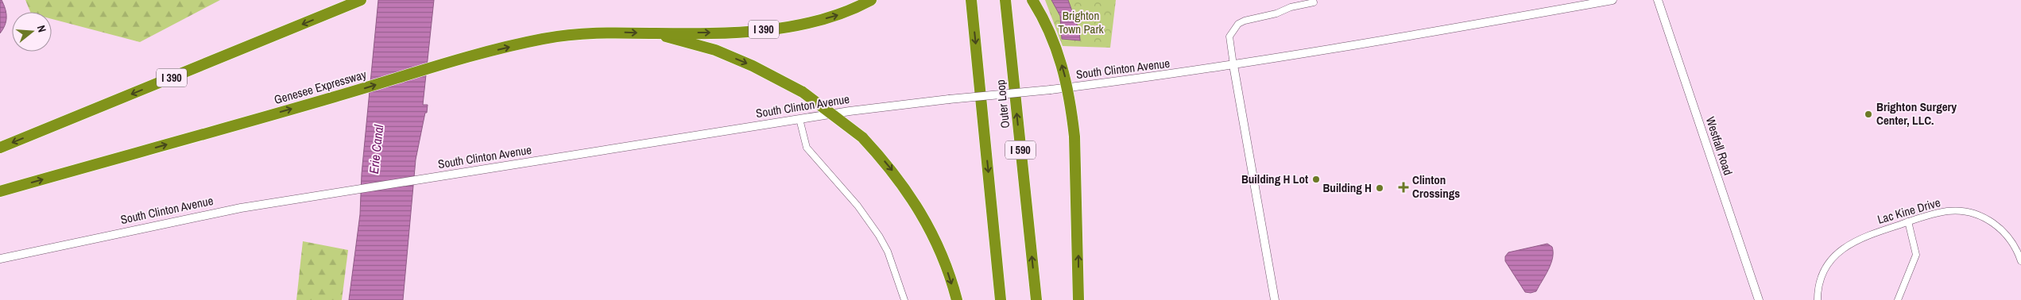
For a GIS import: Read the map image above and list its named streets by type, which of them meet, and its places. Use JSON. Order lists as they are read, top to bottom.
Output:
{
  "streets": {
    "highway": [
      "I 390",
      "Genesee Expressway",
      "Outer Loop",
      "I 590"
    ],
    "street": ["South Clinton Avenue", "Westfall Road", "Lac Kine Drive"]
  },
  "crossings": [
    ["I 390", "Genesee Expressway"]
  ],
  "water": ["Erie Canal"],
  "parks": ["Brighton Town Park"],
  "places": {
    "other": ["Brighton Surgery Center, LLC.", "Building H Lot", "Building H"],
    "health": ["Clinton Crossings"]
  },
  "north": "right"
}
